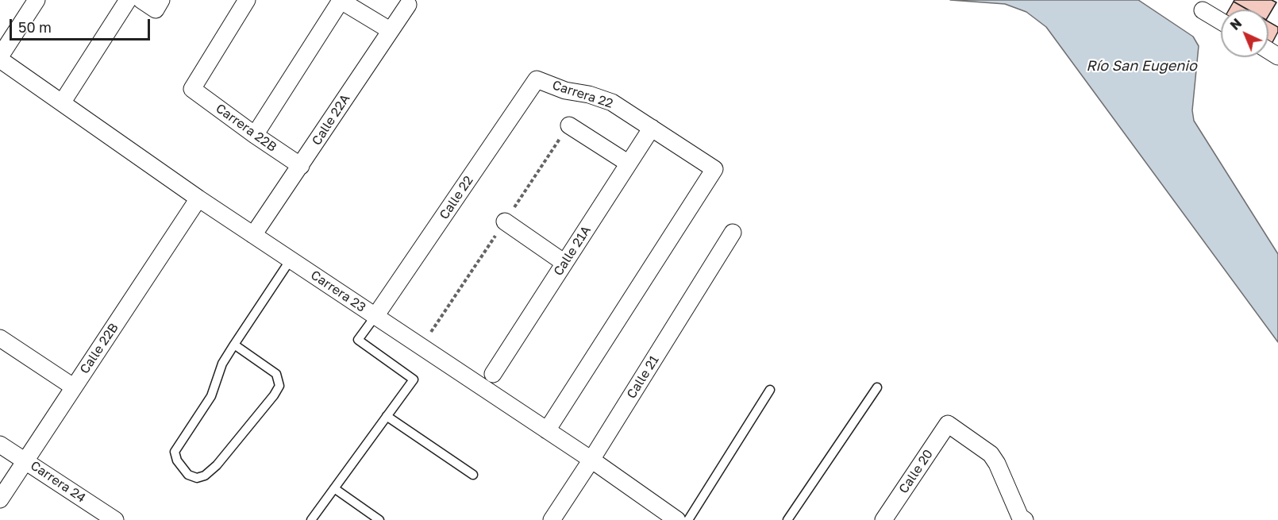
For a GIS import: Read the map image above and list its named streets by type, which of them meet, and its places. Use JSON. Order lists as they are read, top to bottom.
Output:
{
  "streets": {
    "street": [
      "Carrera 22",
      "Calle 22A",
      "Carrera 22B",
      "Calle 22",
      "Calle 21A",
      "Carrera 23",
      "Calle 22B",
      "Calle 21",
      "Calle 20",
      "Carrera 24"
    ]
  },
  "crossings": [
    ["Carrera 22", "Calle 22"],
    ["Carrera 22", "Calle 21A"],
    ["Carrera 22", "Carrera 23"],
    ["Calle 22A", "Carrera 22B"],
    ["Calle 22A", "Carrera 23"],
    ["Calle 22", "Carrera 23"],
    ["Carrera 23", "Calle 22B"],
    ["Carrera 23", "Calle 21"],
    ["Calle 22B", "Carrera 24"]
  ],
  "water": ["Río San Eugenio"],
  "scale_bar": "50 m",
  "north": "top left"
}
